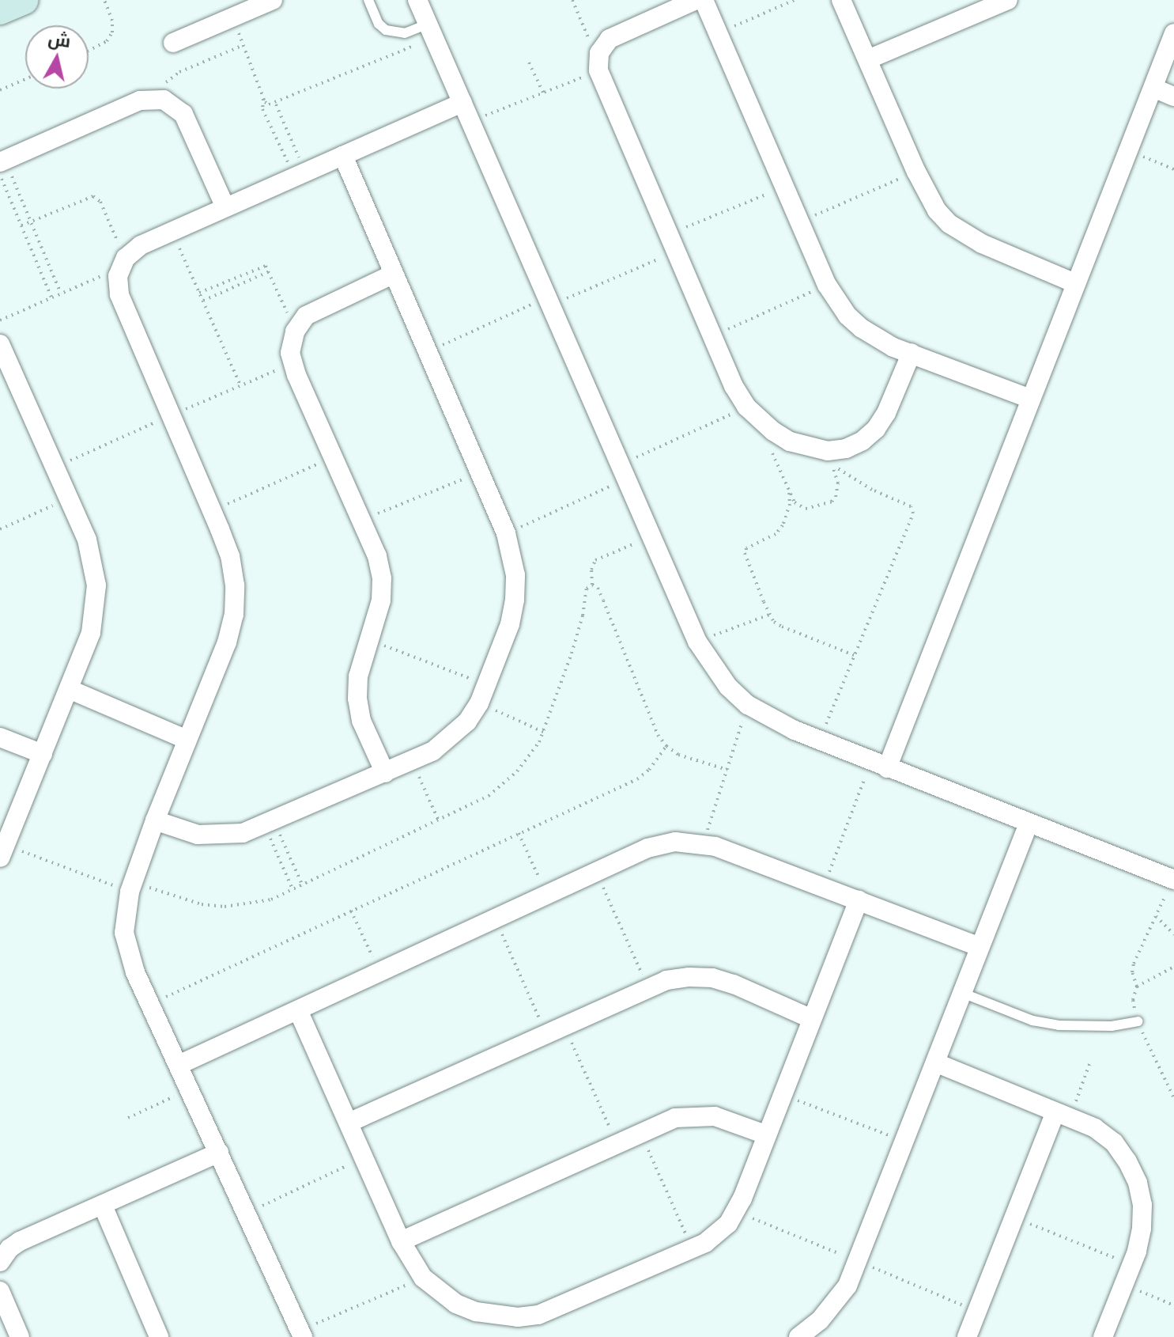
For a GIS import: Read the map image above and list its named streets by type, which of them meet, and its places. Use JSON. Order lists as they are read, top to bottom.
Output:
{
  "north": "top"
}
